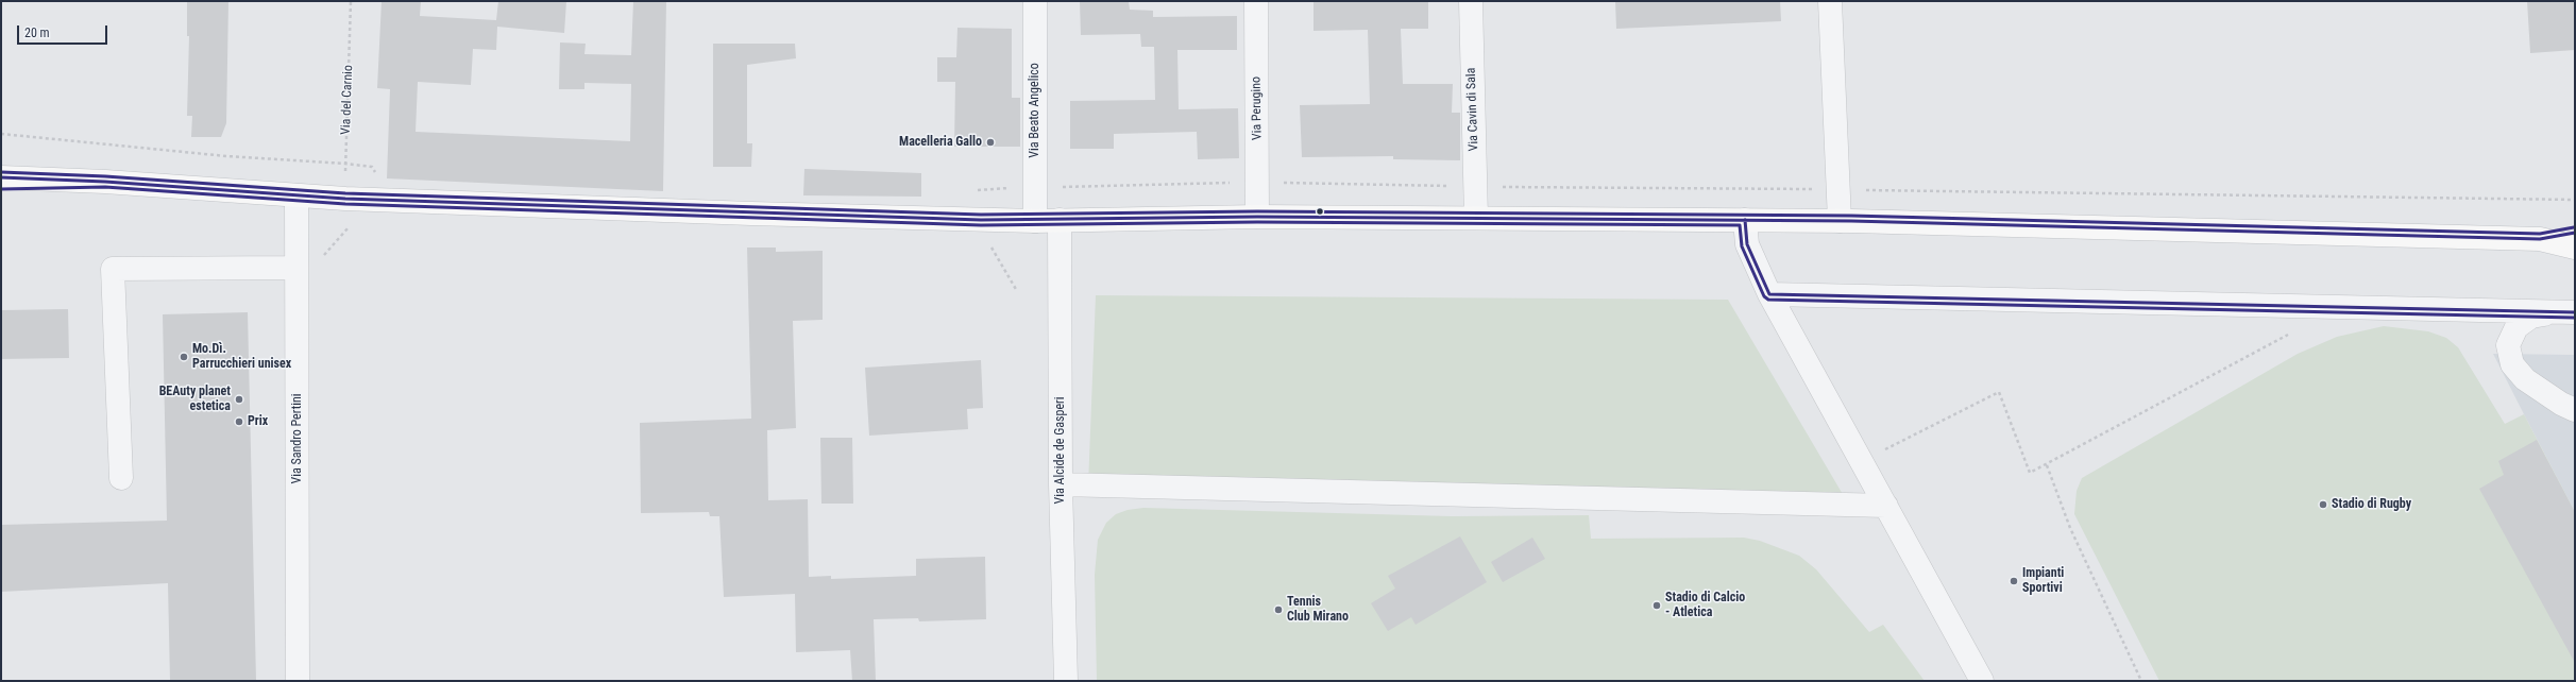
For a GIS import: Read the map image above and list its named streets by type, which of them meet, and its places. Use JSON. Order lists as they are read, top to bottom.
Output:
{
  "streets": {
    "street": [
      "Via Perugino",
      "Via Cavin di Sala",
      "Via Beato Angelico",
      "Via Sandro Pertini",
      "Via Alcide de Gasperi"
    ],
    "path": ["Via del Carnio"]
  },
  "places": [
    "Macelleria Gallo",
    "Mo.Dì. Parrucchieri unisex",
    "BEAuty planet estetica",
    "Prix",
    "Stadio di Rugby",
    "Impianti Sportivi",
    "Stadio di Calcio - Atletica",
    "Tennis Club Mirano"
  ],
  "scale_bar": "20 m"
}
